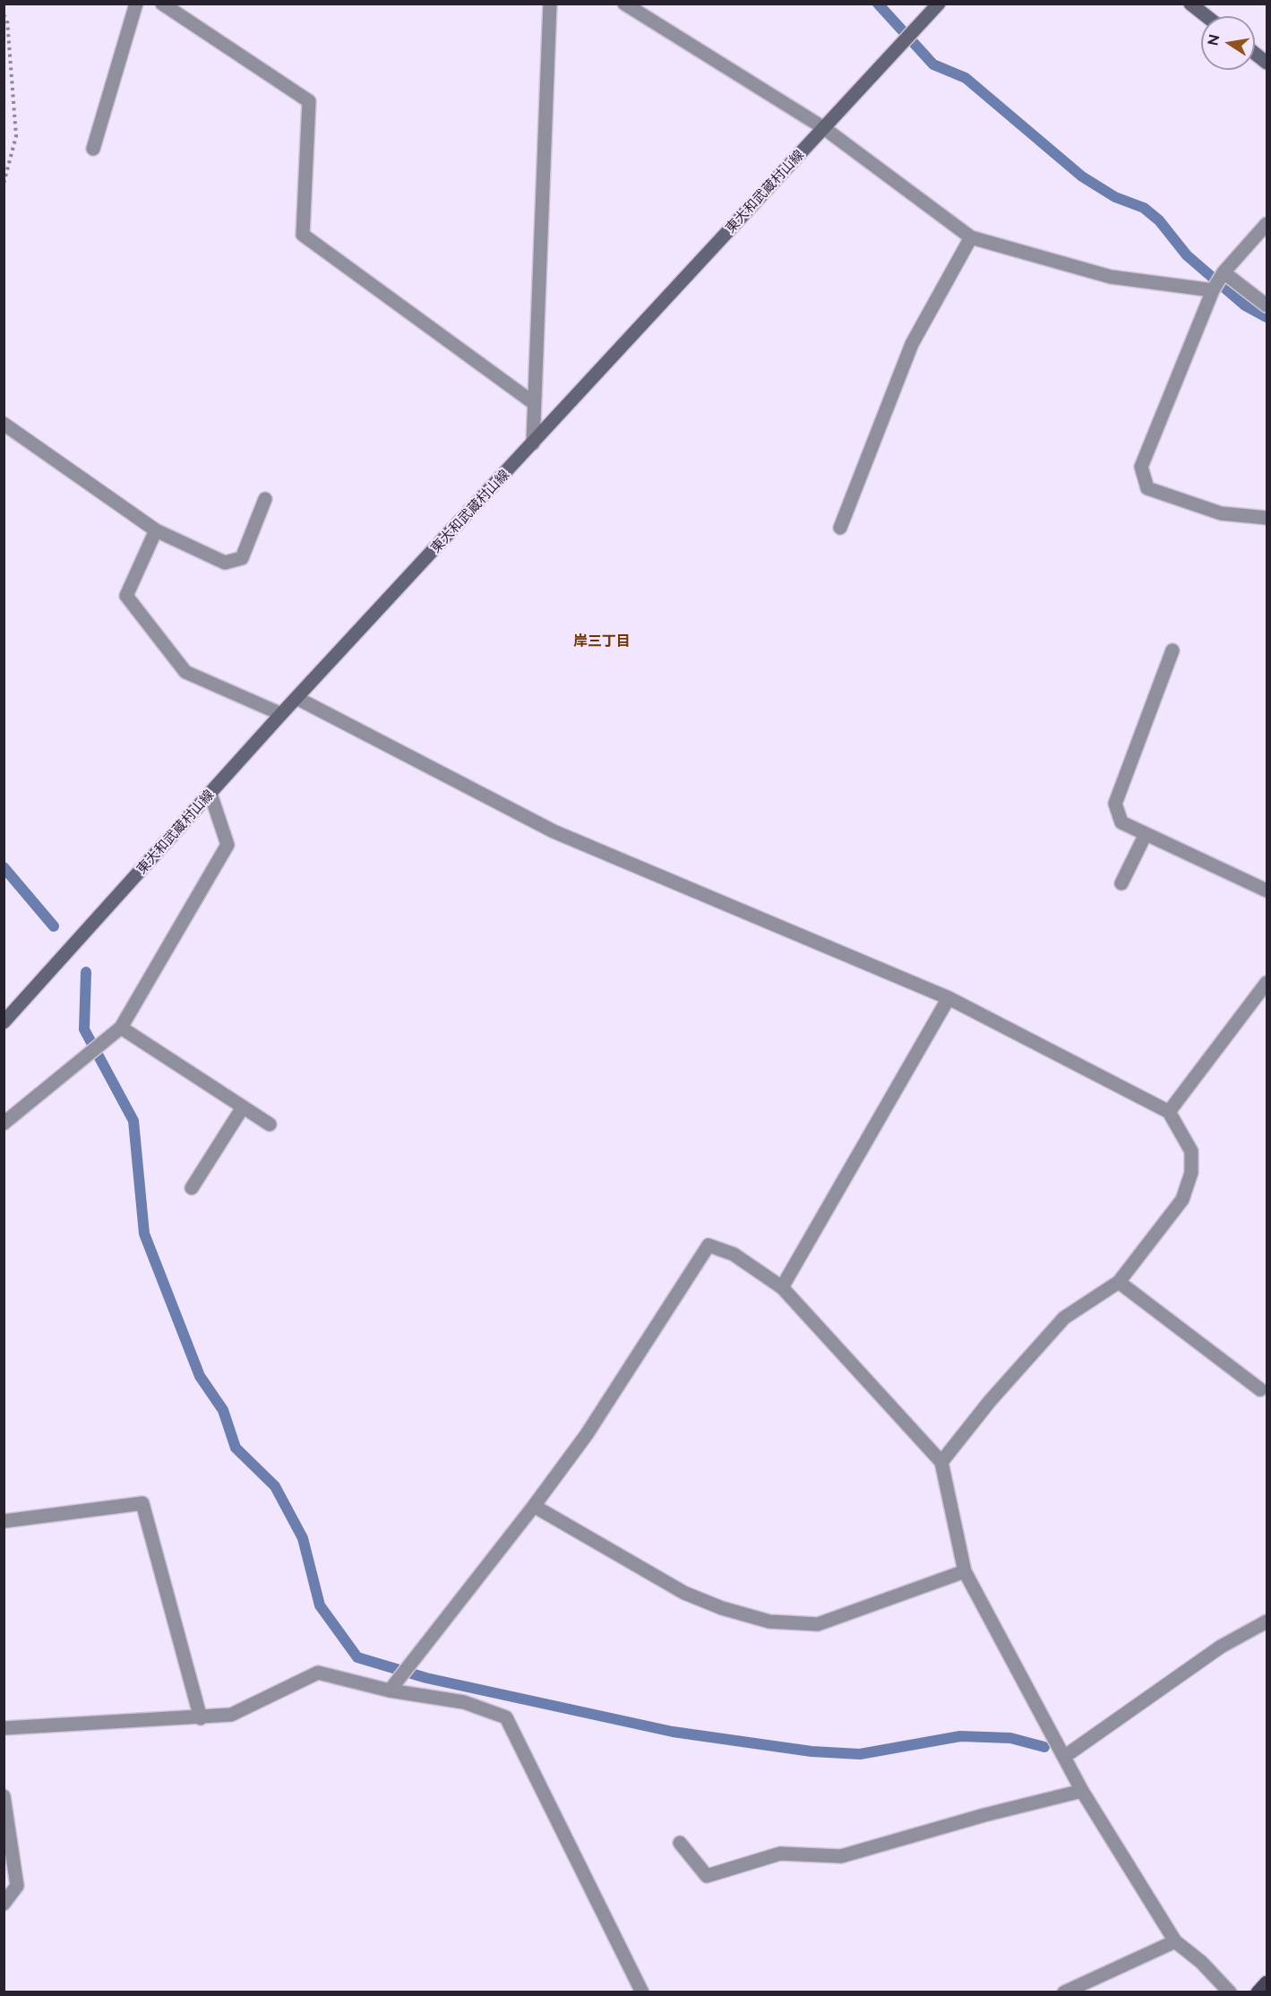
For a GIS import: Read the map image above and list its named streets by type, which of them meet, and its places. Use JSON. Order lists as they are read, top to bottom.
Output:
{
  "streets": {
    "street": ["東大和武蔵村山線"]
  },
  "districts": ["岸三丁目"],
  "north": "left"
}
